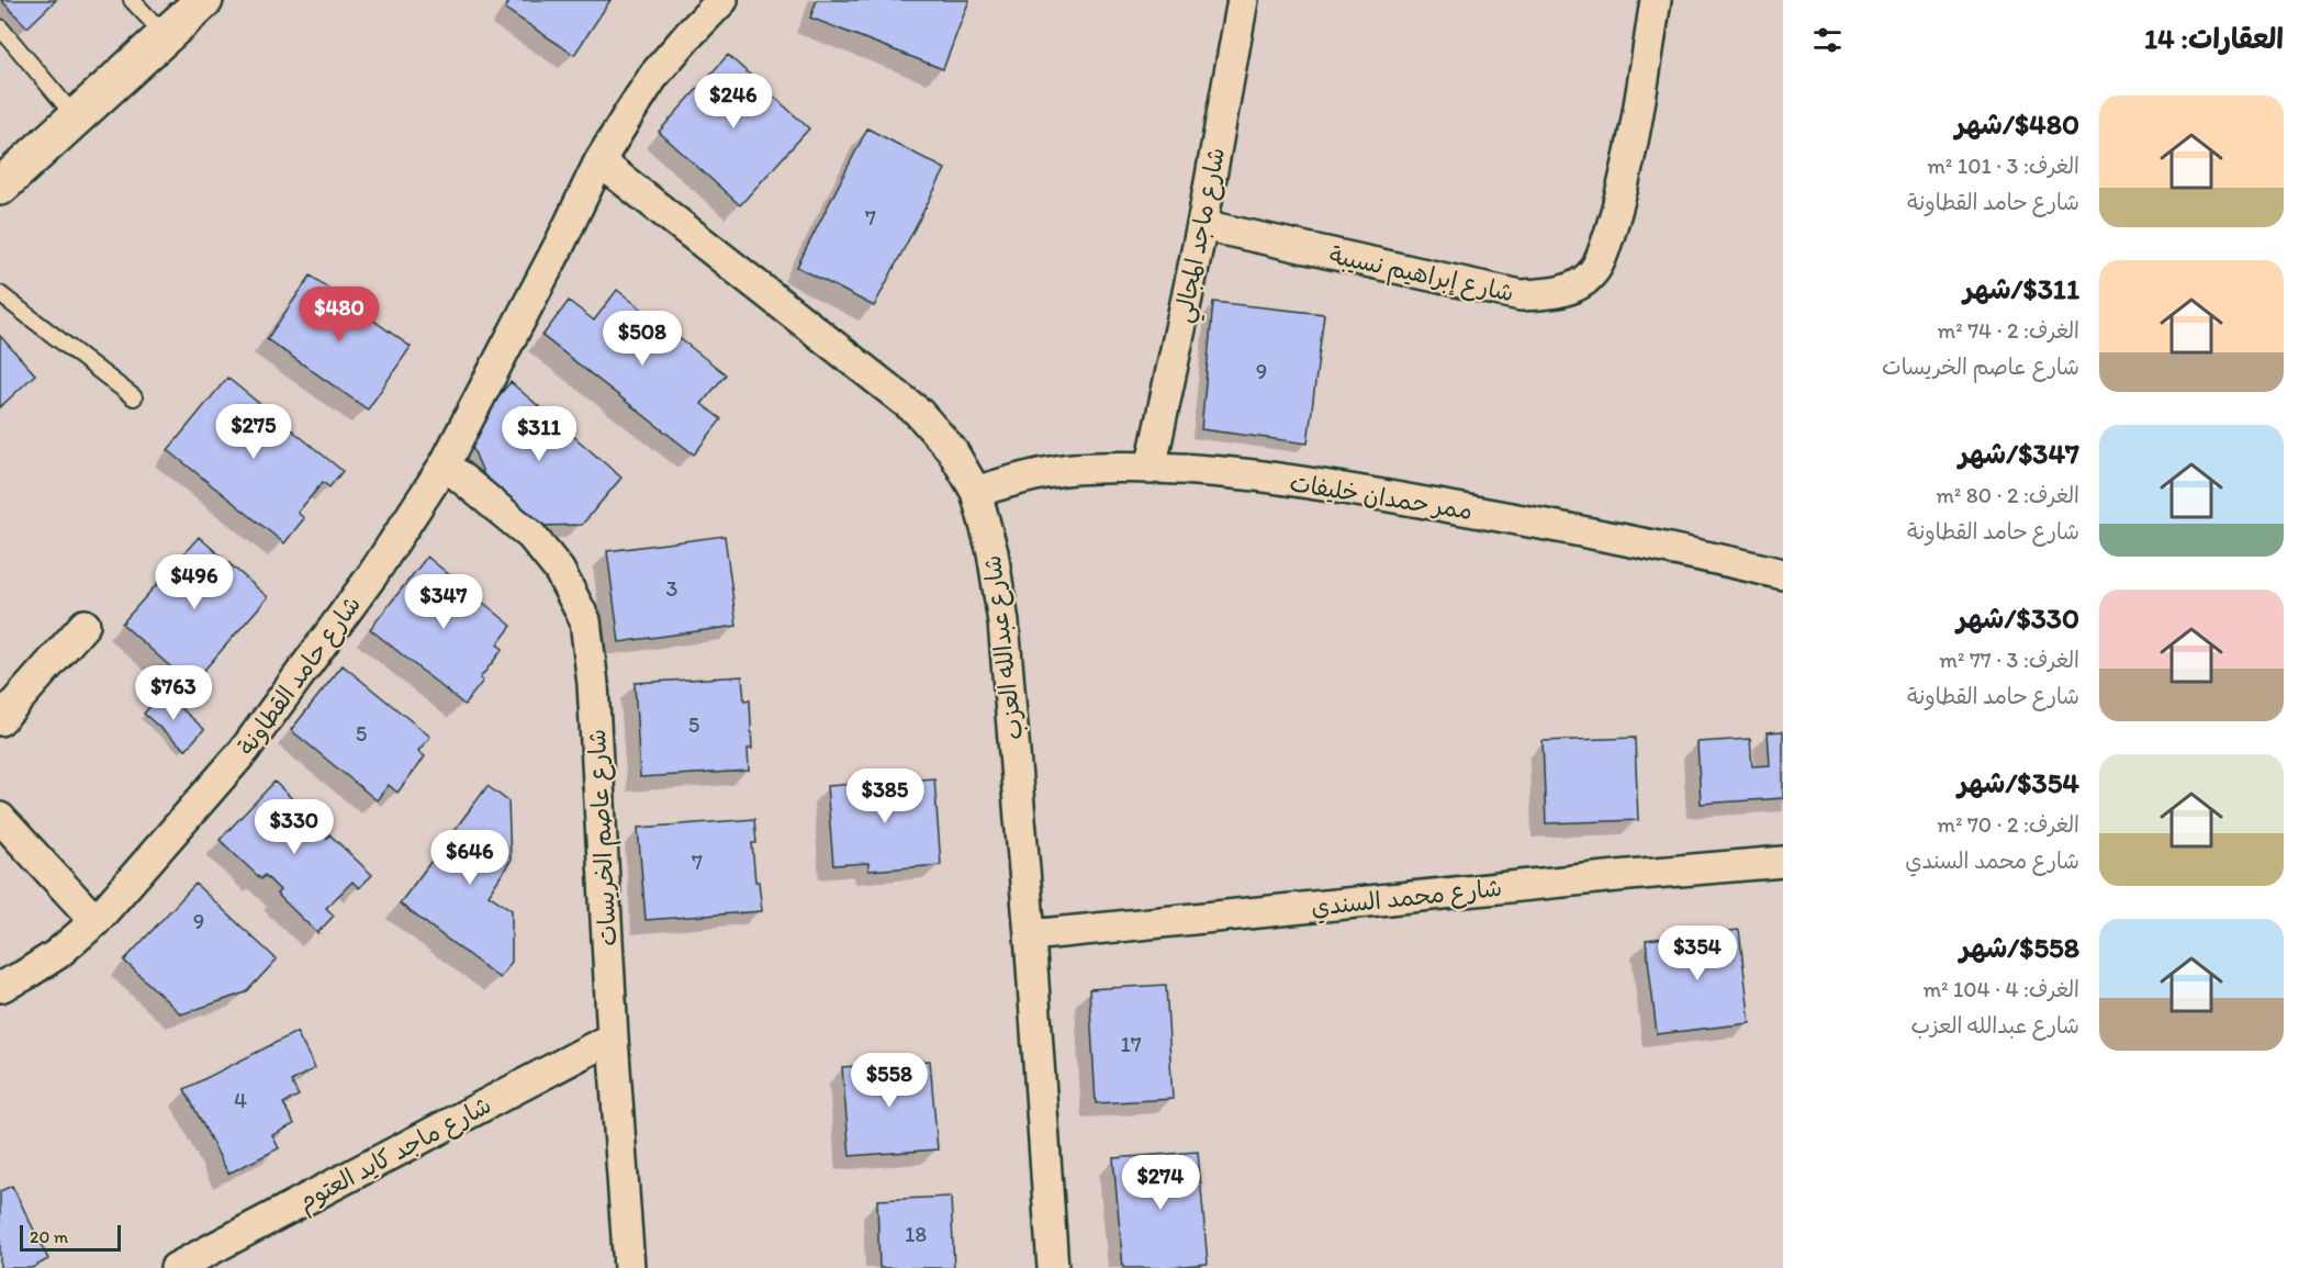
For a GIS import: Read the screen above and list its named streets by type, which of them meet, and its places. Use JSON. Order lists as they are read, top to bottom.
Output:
{
  "streets": {
    "street": [
      "شارع ماجد المجالي",
      "شارع إبراهيم نسيبة",
      "ممر حمدان خليفات",
      "شارع عبدالله العزب",
      "شارع حامد القطاونة",
      "شارع عاصم الخريسات",
      "شارع محمد السندي",
      "شارع ماجد كايد العتوم"
    ]
  },
  "crossings": [
    ["شارع ماجد المجالي", "شارع إبراهيم نسيبة"],
    ["شارع ماجد المجالي", "ممر حمدان خليفات"],
    ["ممر حمدان خليفات", "شارع عبدالله العزب"],
    ["شارع عبدالله العزب", "شارع حامد القطاونة"],
    ["شارع عبدالله العزب", "شارع محمد السندي"],
    ["شارع حامد القطاونة", "شارع عاصم الخريسات"],
    ["شارع عاصم الخريسات", "شارع ماجد كايد العتوم"]
  ],
  "house_numbers": [
    "7",
    "9",
    "3",
    "5",
    "5",
    "7",
    "9",
    "17",
    "4",
    "18"
  ],
  "scale_bar": "20 m",
  "page": {
    "heading": "العقارات: 14",
    "price": [
      "$246",
      "$480",
      "$508",
      "$275",
      "$311",
      "$496",
      "$347",
      "$763",
      "$385",
      "$330",
      "$646",
      "$354",
      "$558",
      "$274"
    ],
    "list": [
      {
        "name": "$480/شهر",
        "note": "الغرف: 3 · 101 m² · شارع حامد القطاونة"
      },
      {
        "name": "$311/شهر",
        "note": "الغرف: 2 · 74 m² · شارع عاصم الخريسات"
      },
      {
        "name": "$347/شهر",
        "note": "الغرف: 2 · 80 m² · شارع حامد القطاونة"
      },
      {
        "name": "$330/شهر",
        "note": "الغرف: 3 · 77 m² · شارع حامد القطاونة"
      },
      {
        "name": "$354/شهر",
        "note": "الغرف: 2 · 70 m² · شارع محمد السندي"
      },
      {
        "name": "$558/شهر",
        "note": "الغرف: 4 · 104 m² · شارع عبدالله العزب"
      }
    ],
    "scale": "20 m"
  }
}
